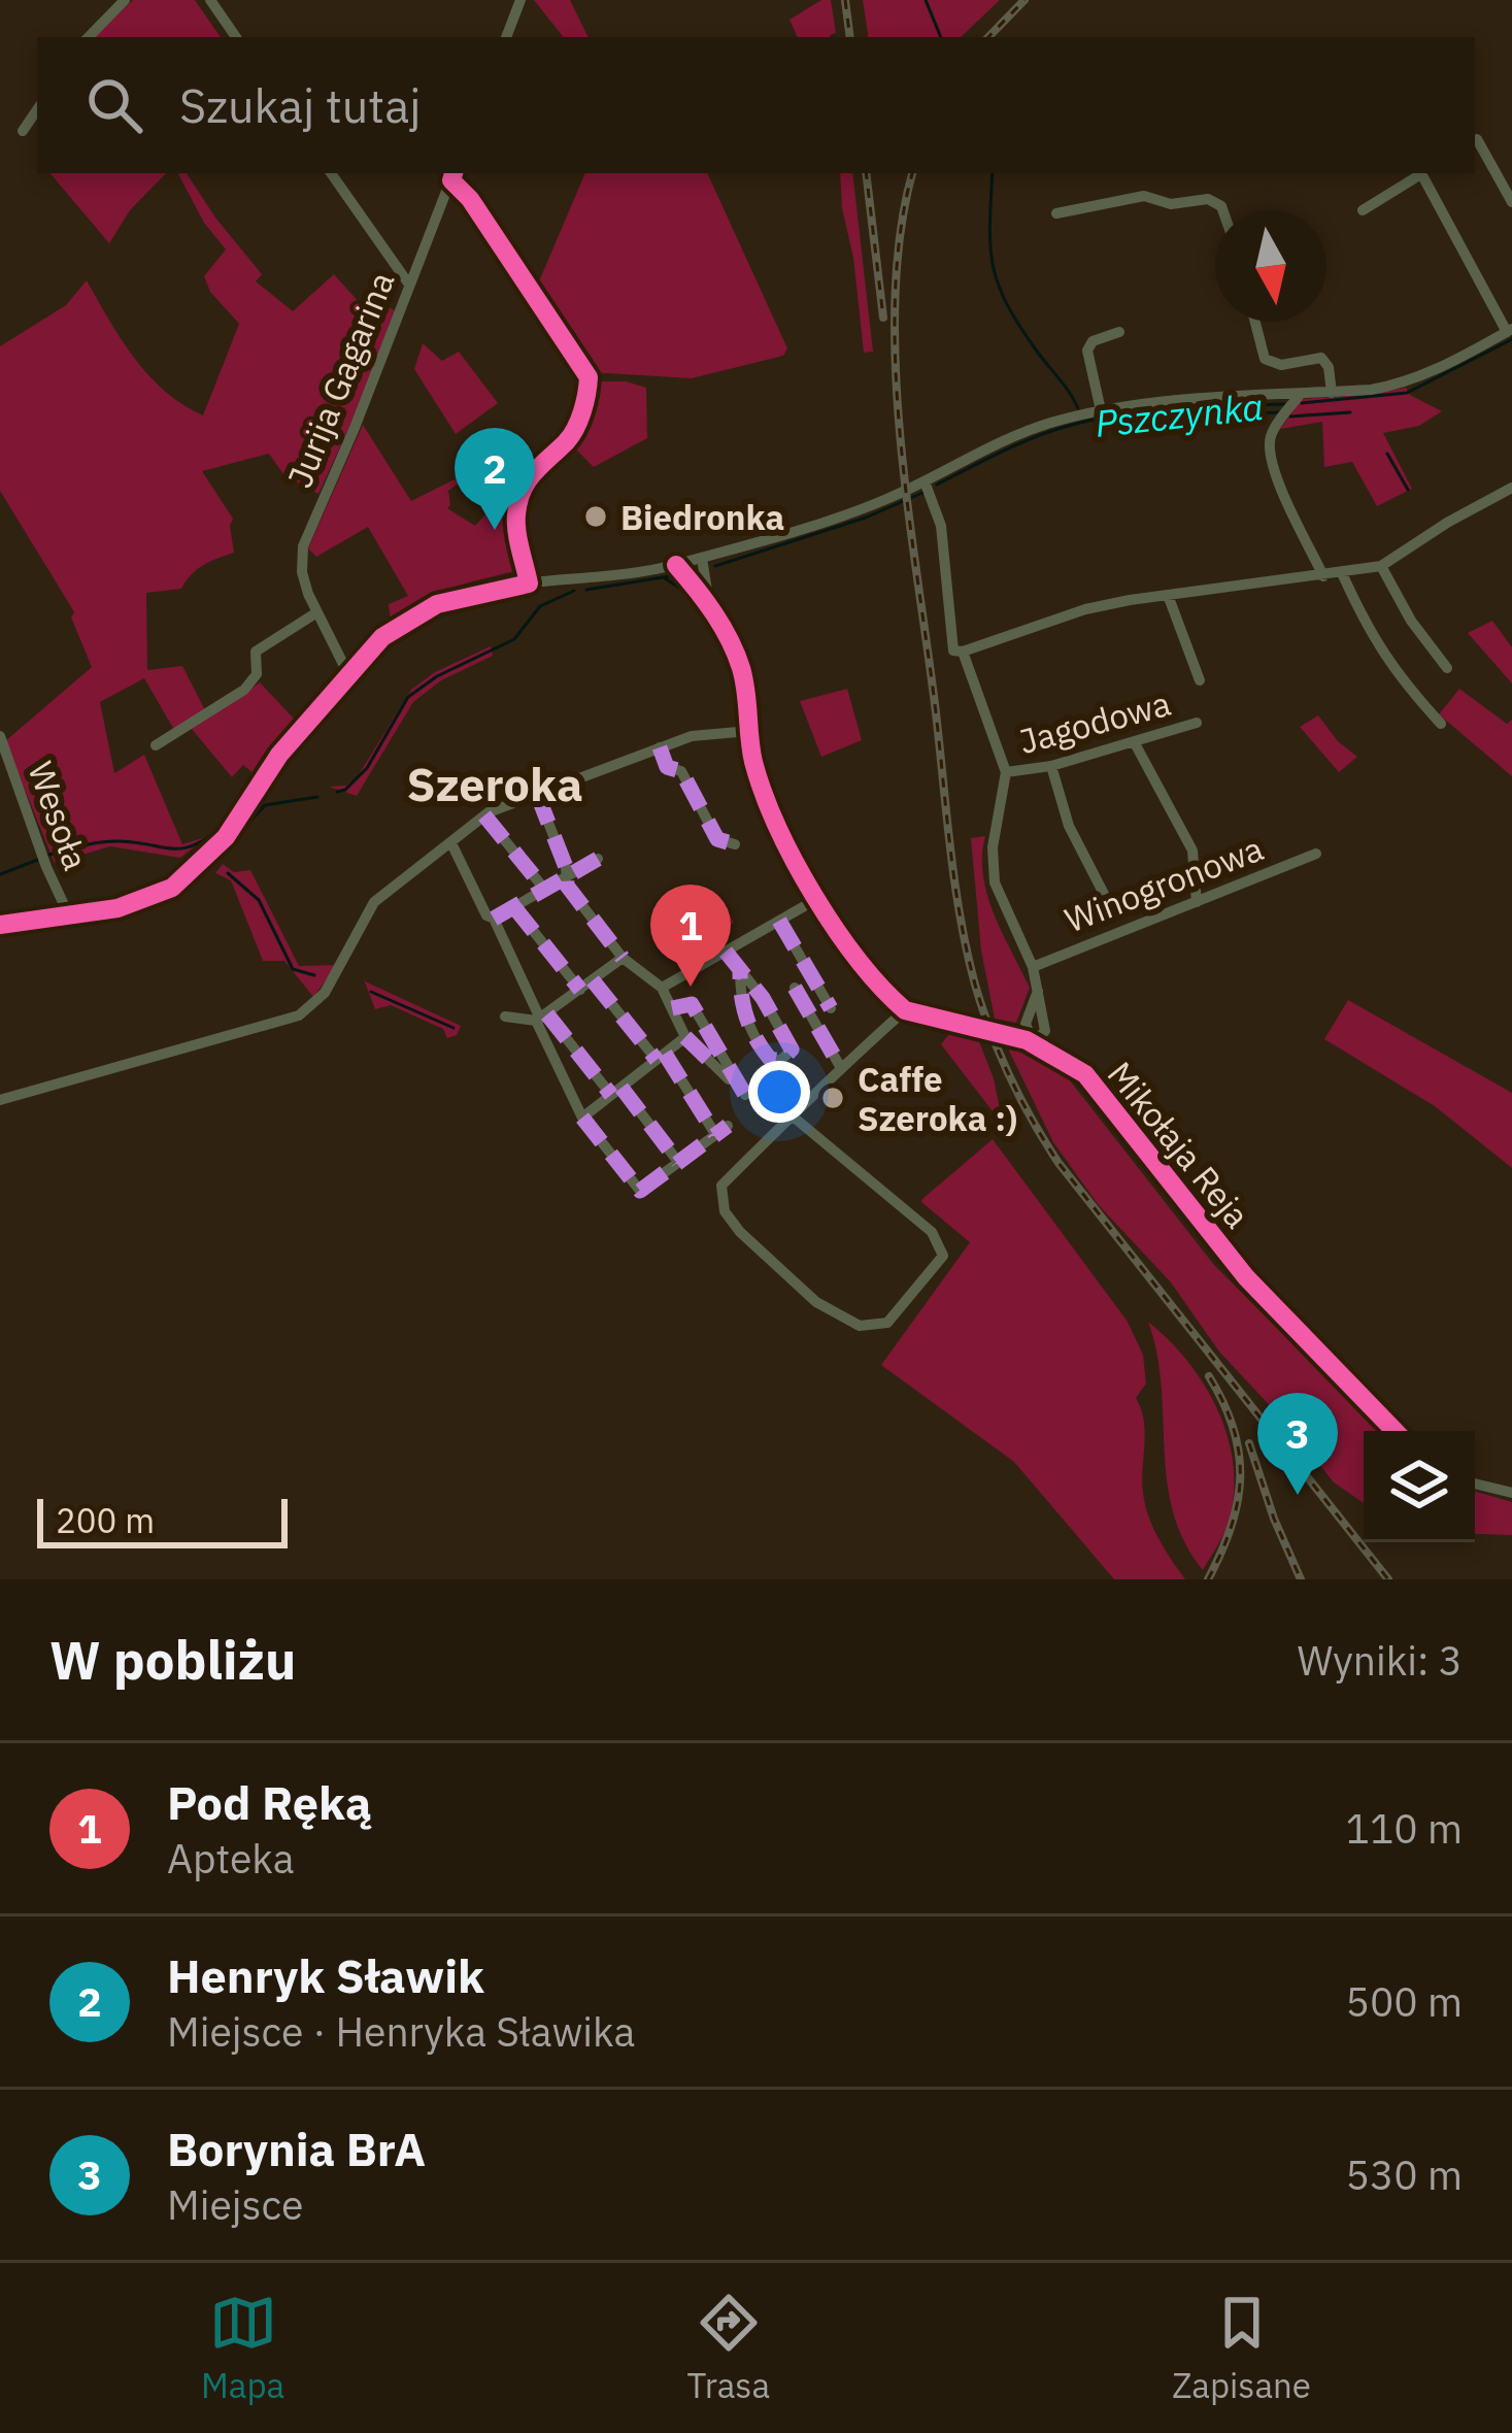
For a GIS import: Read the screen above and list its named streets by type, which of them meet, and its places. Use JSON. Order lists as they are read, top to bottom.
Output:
{
  "streets": {
    "street": [
      "Jurija Gagarina",
      "Jagodowa",
      "Wesoła",
      "Winogronowa",
      "Mikołaja Reja"
    ]
  },
  "districts": ["Szeroka"],
  "water": ["Pszczynka"],
  "places": ["Biedronka", "Caffe Szeroka :)"],
  "scale_bar": "200 m",
  "north": "bottom",
  "page": {
    "search": "Szukaj tutaj",
    "pins": ["2", "1", "3"],
    "scale": "200 m",
    "heading": ["W pobliżu", "Wyniki: 3"],
    "list": [
      {
        "mark": "1",
        "name": "Pod Ręką",
        "note": "Apteka",
        "value": "110 m"
      },
      {
        "mark": "2",
        "name": "Henryk Sławik",
        "note": "Miejsce · Henryka Sławika",
        "value": "500 m"
      },
      {
        "mark": "3",
        "name": "Borynia BrA",
        "note": "Miejsce",
        "value": "530 m"
      }
    ],
    "nav": ["Mapa", "Trasa", "Zapisane"]
  }
}
